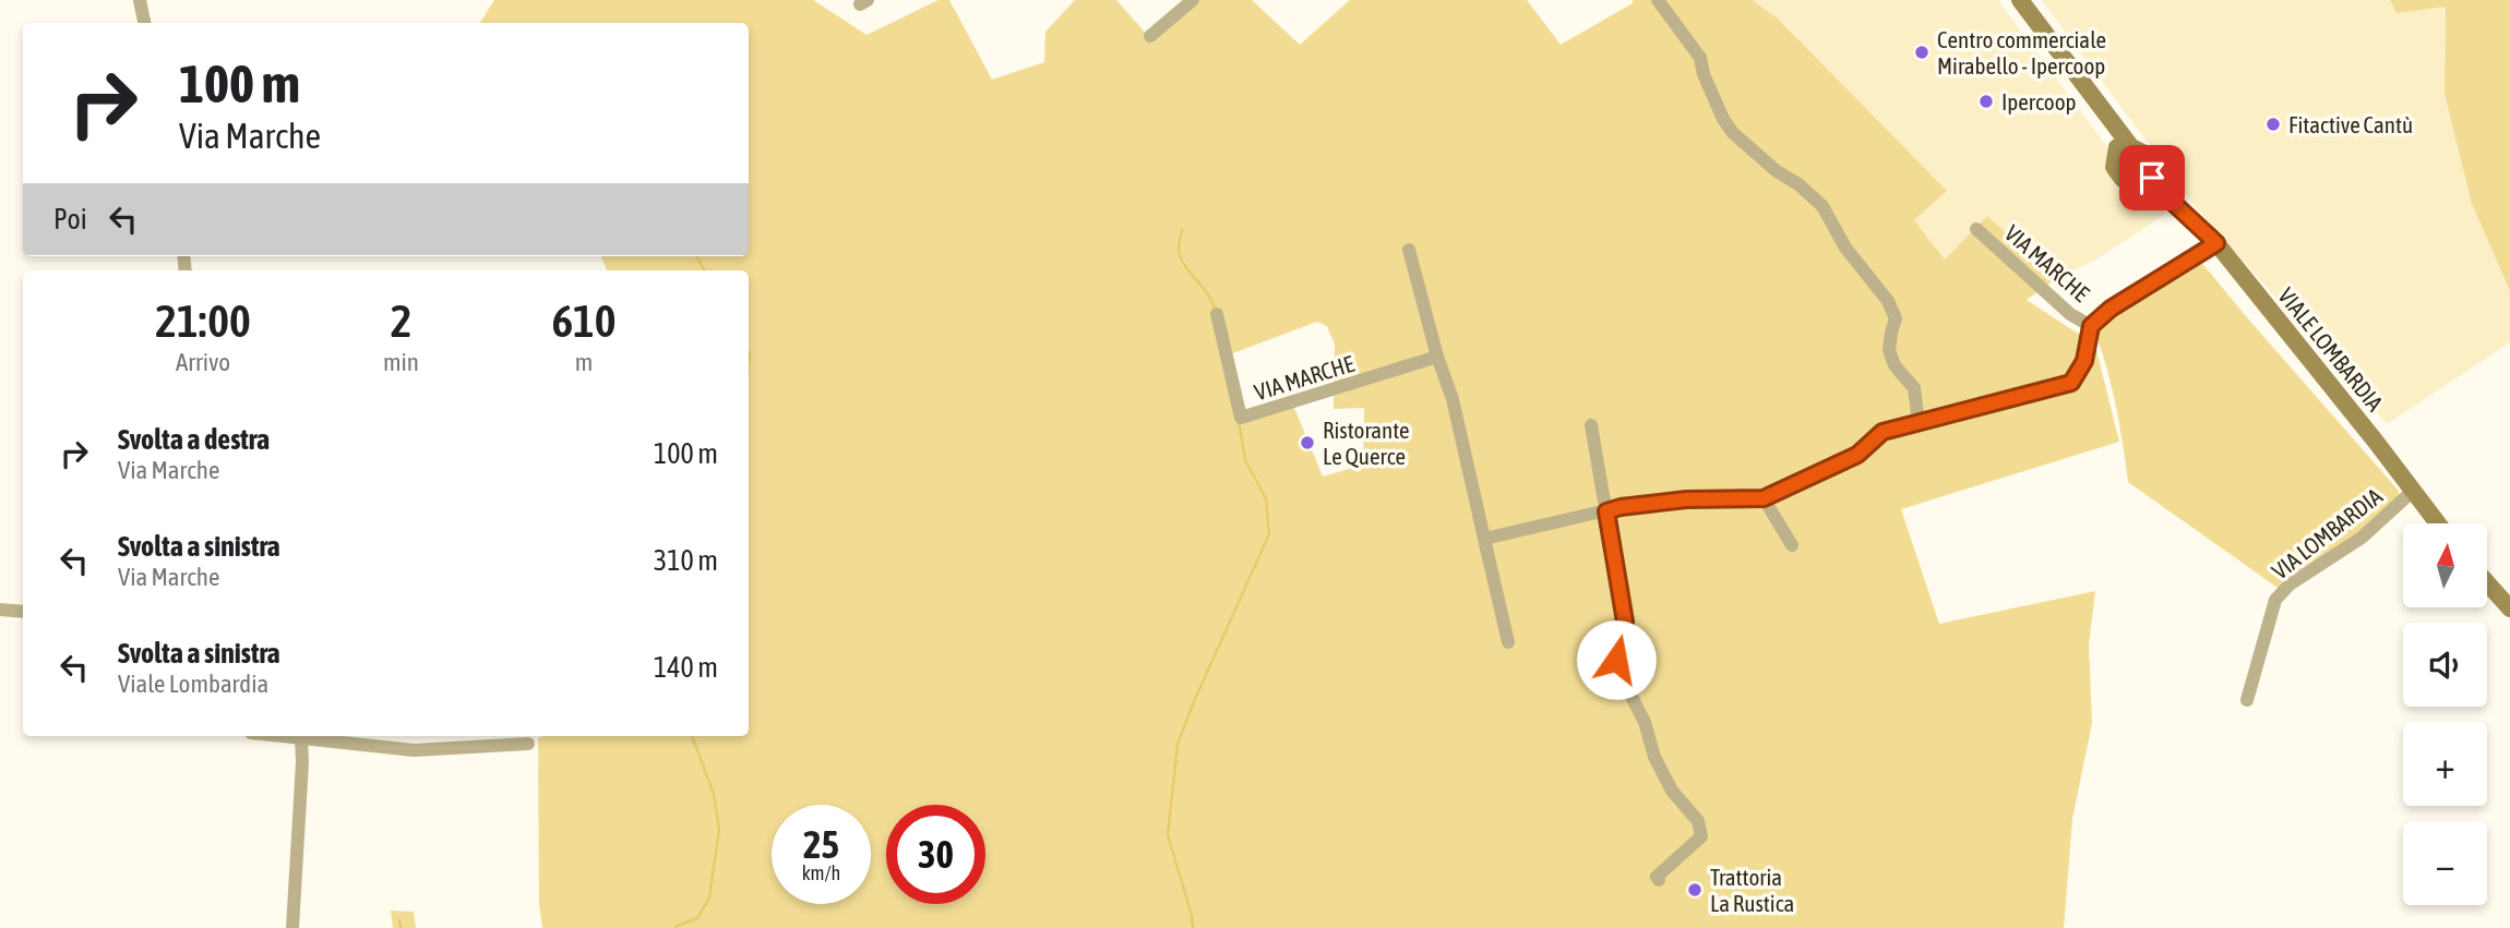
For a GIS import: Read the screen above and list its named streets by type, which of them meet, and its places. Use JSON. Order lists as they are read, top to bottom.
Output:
{
  "streets": {
    "main road": ["VIALE LOMBARDIA"],
    "street": ["VIA MARCHE", "VIA LOMBARDIA"]
  },
  "crossings": [
    ["VIA MARCHE", "VIALE LOMBARDIA"],
    ["VIALE LOMBARDIA", "VIA LOMBARDIA"]
  ],
  "places": [
    "Centro commerciale Mirabello - Ipercoop",
    "Ipercoop",
    "Fitactive Cantù",
    "Ristorante Le Querce",
    "Trattoria La Rustica"
  ],
  "north": "top",
  "page": {
    "turn": ["100 m", "Via Marche"],
    "then": "Poi",
    "eta": [
      "21:00",
      "Arrivo",
      "2",
      "min",
      "610",
      "m"
    ],
    "list": [
      {
        "name": "Svolta a destra",
        "note": "Via Marche",
        "value": "100 m"
      },
      {
        "name": "Svolta a sinistra",
        "note": "Via Marche",
        "value": "310 m"
      },
      {
        "name": "Svolta a sinistra",
        "note": "Viale Lombardia",
        "value": "140 m"
      }
    ],
    "map_buttons": ["+", "−"],
    "speed": "25 km/h",
    "limit": "30"
  }
}
